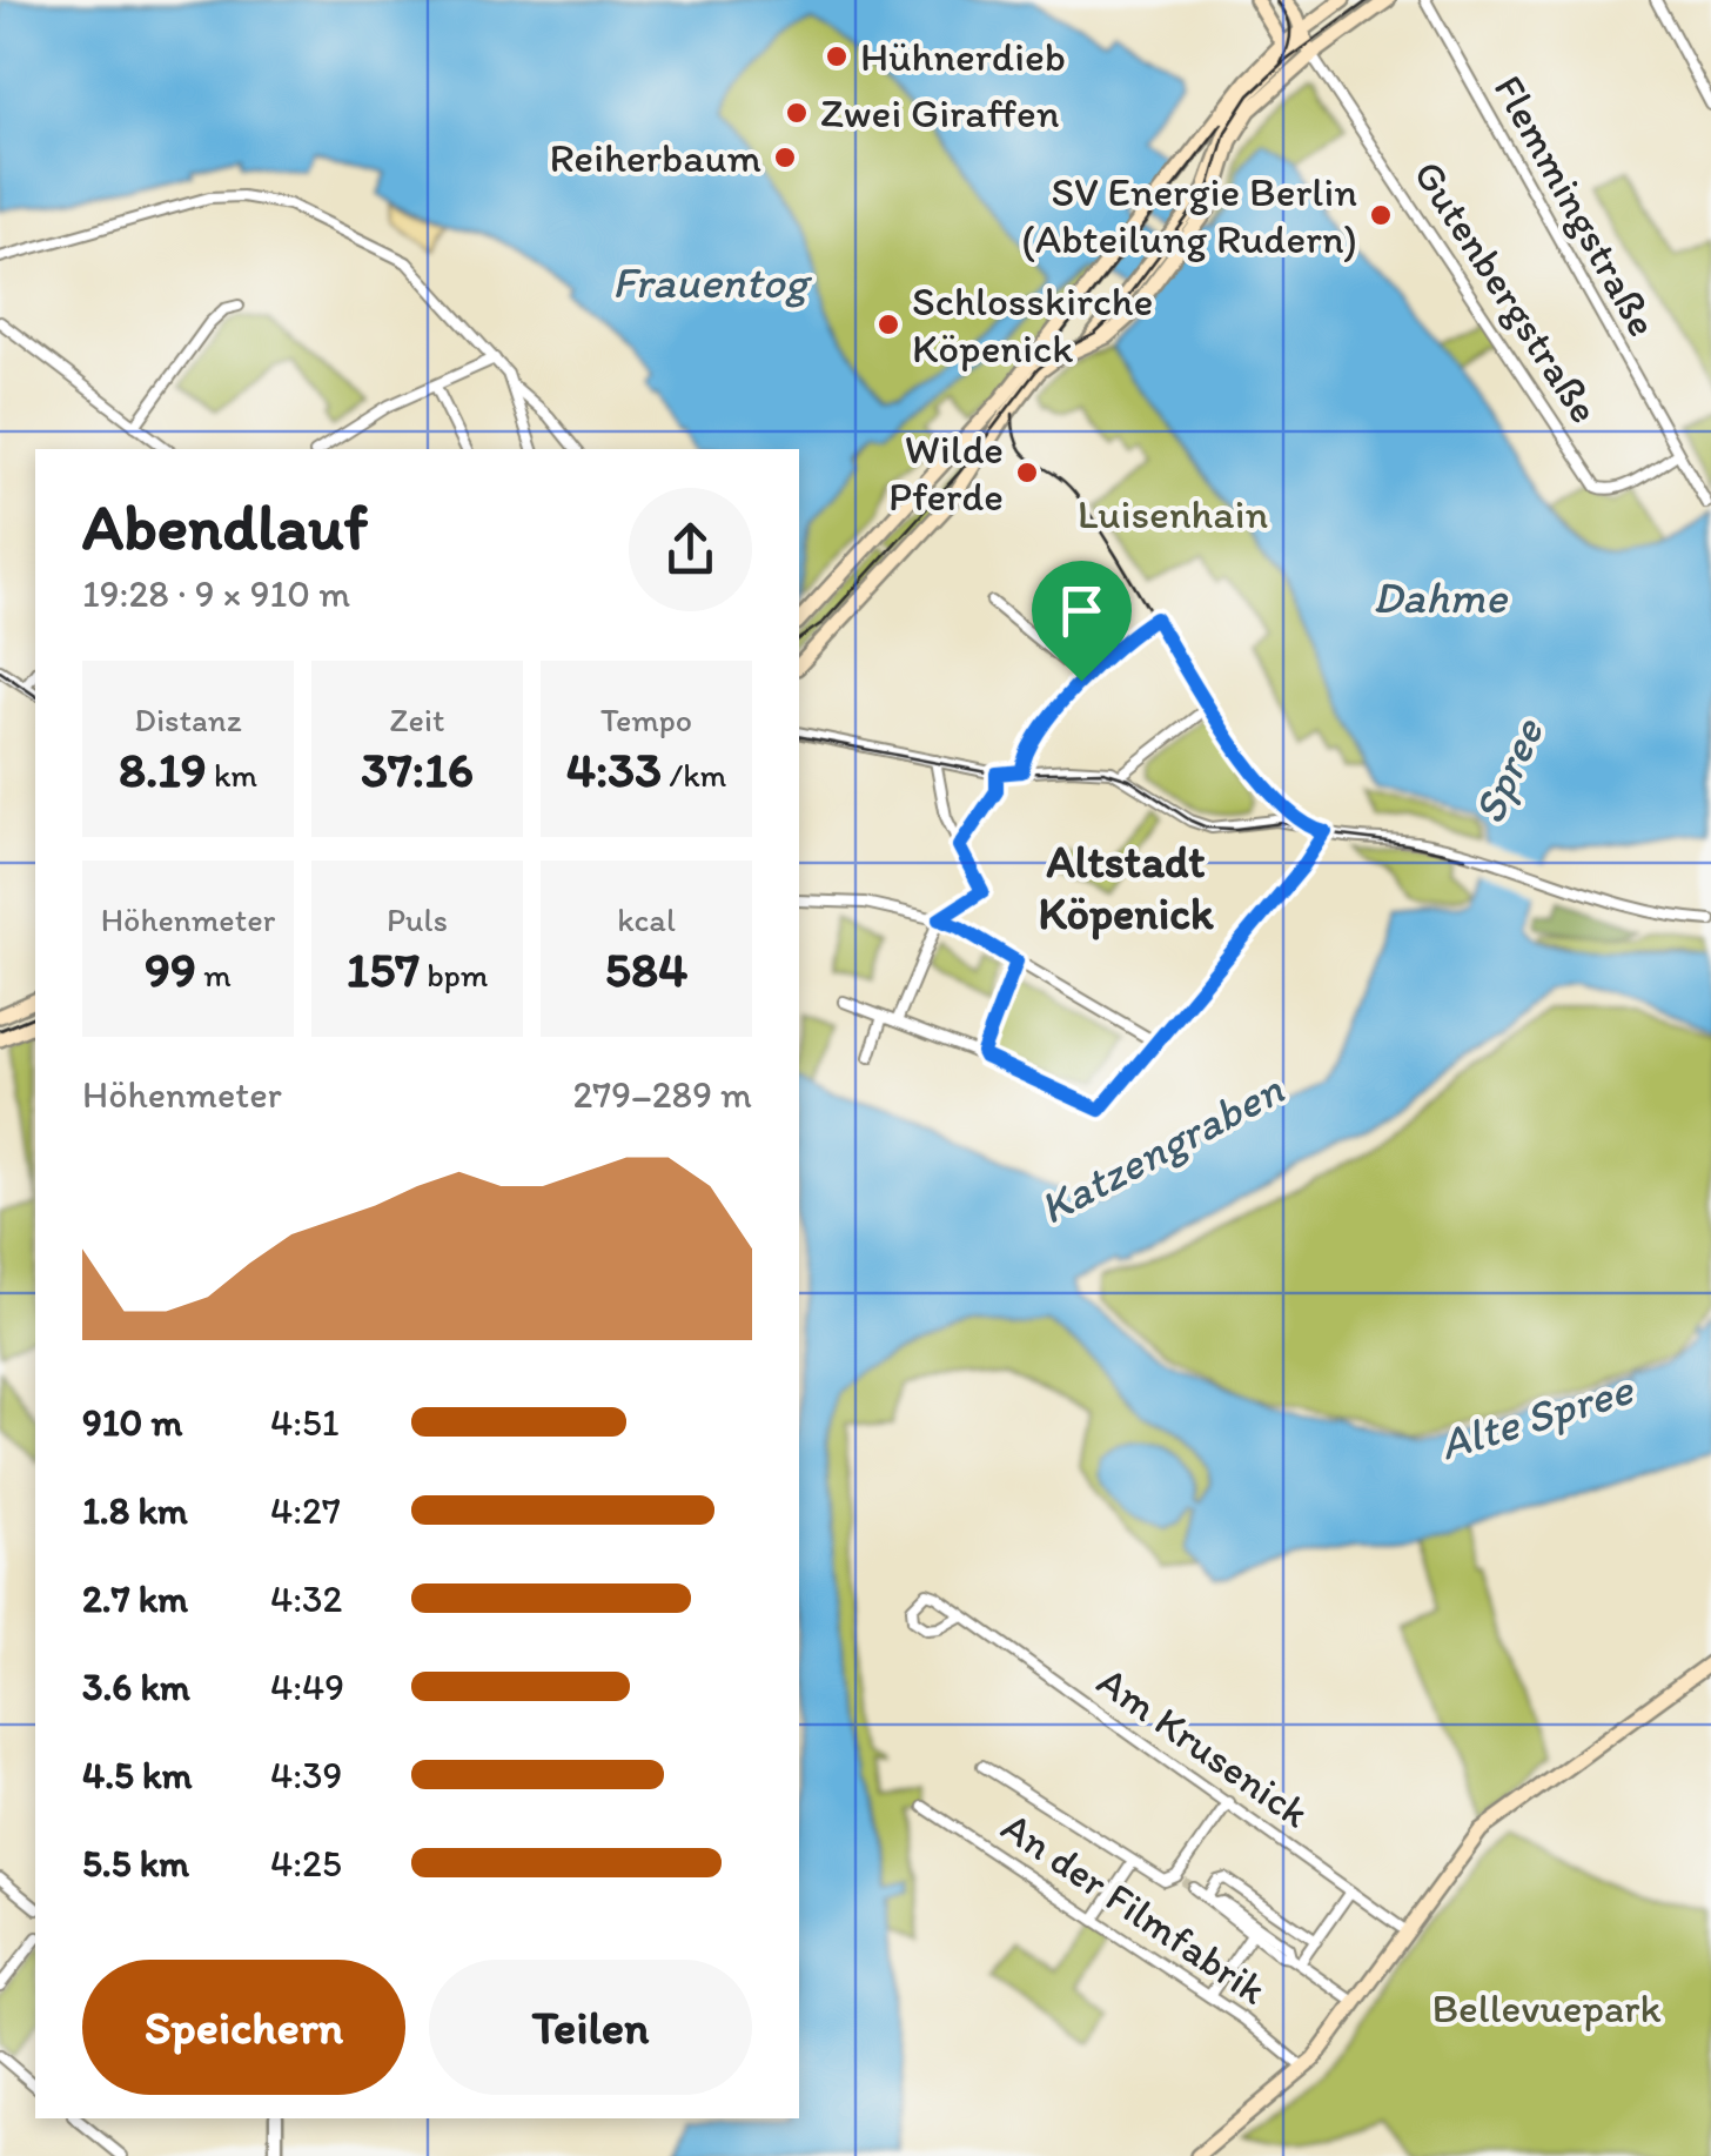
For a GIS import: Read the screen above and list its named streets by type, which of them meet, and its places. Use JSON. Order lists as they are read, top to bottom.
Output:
{
  "streets": {
    "street": [
      "Flemmingstraße",
      "Gutenbergstraße",
      "Am Krusenick",
      "An der Filmfabrik"
    ]
  },
  "crossings": [
    ["Flemmingstraße", "Gutenbergstraße"]
  ],
  "districts": ["Altstadt Köpenick"],
  "water": [
    "Frauentog",
    "Dahme",
    "Spree",
    "Katzengraben",
    "Alte Spree"
  ],
  "parks": ["Luisenhain", "Bellevuepark"],
  "places": [
    "Hühnerdieb",
    "Zwei Giraffen",
    "Reiherbaum",
    "SV Energie Berlin (Abteilung Rudern)",
    "Schlosskirche Köpenick",
    "Wilde Pferde"
  ],
  "page": {
    "heading": ["Abendlauf", "19:28 · 9 × 910 m"],
    "stats": [
      ["Distanz", "8.19 km"],
      ["Zeit", "37:16"],
      ["Tempo", "4:33 /km"],
      ["Höhenmeter", "99 m"],
      ["Puls", "157 bpm"],
      ["kcal", "584"]
    ],
    "chart": ["Höhenmeter", "279–289 m"],
    "list": [
      {
        "name": "910 m",
        "note": "4:51"
      },
      {
        "name": "1.8 km",
        "note": "4:27"
      },
      {
        "name": "2.7 km",
        "note": "4:32"
      },
      {
        "name": "3.6 km",
        "note": "4:49"
      },
      {
        "name": "4.5 km",
        "note": "4:39"
      },
      {
        "name": "5.5 km",
        "note": "4:25"
      }
    ],
    "buttons": ["Speichern", "Teilen"]
  }
}
